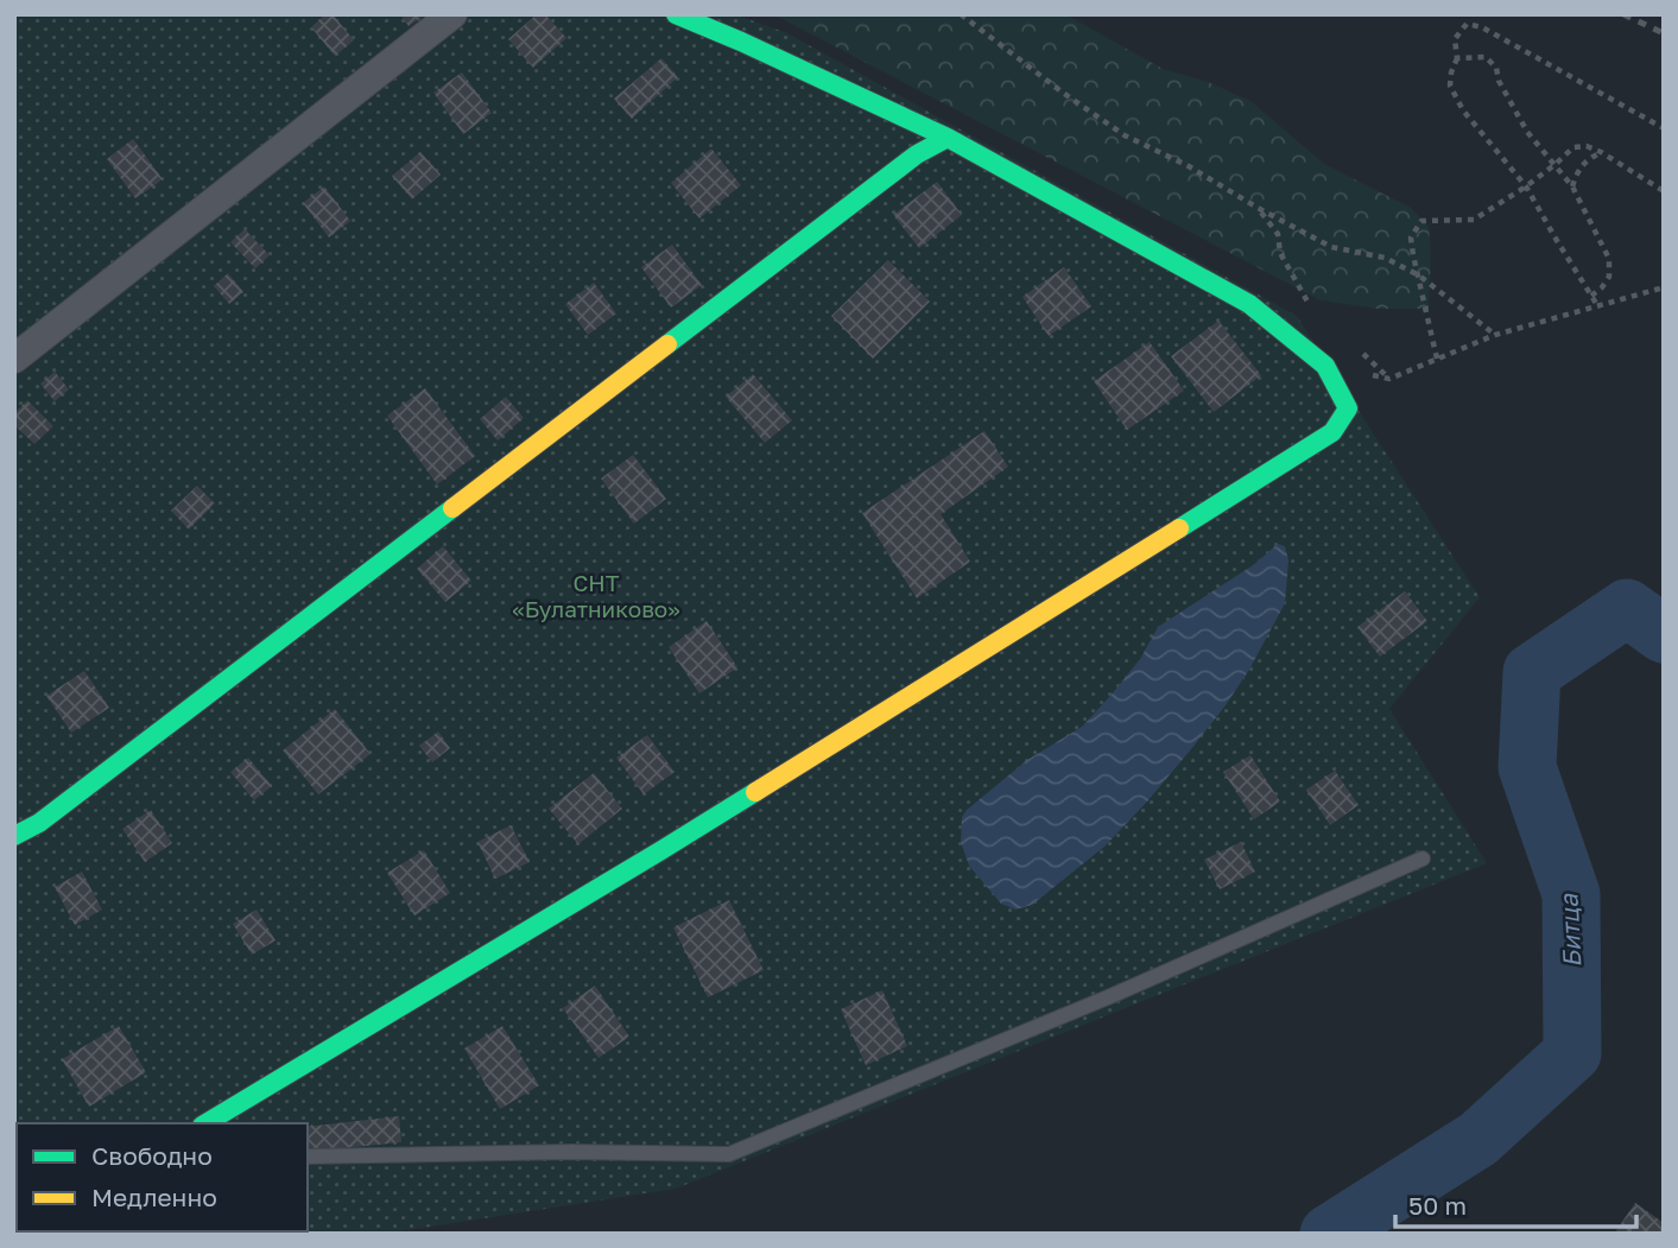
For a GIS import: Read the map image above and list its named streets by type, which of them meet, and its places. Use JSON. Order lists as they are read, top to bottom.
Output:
{
  "water": ["Битца"],
  "parks": ["СНТ «Булатниково»"],
  "legend": ["Свободно", "Медленно"],
  "scale_bar": "50 m"
}
